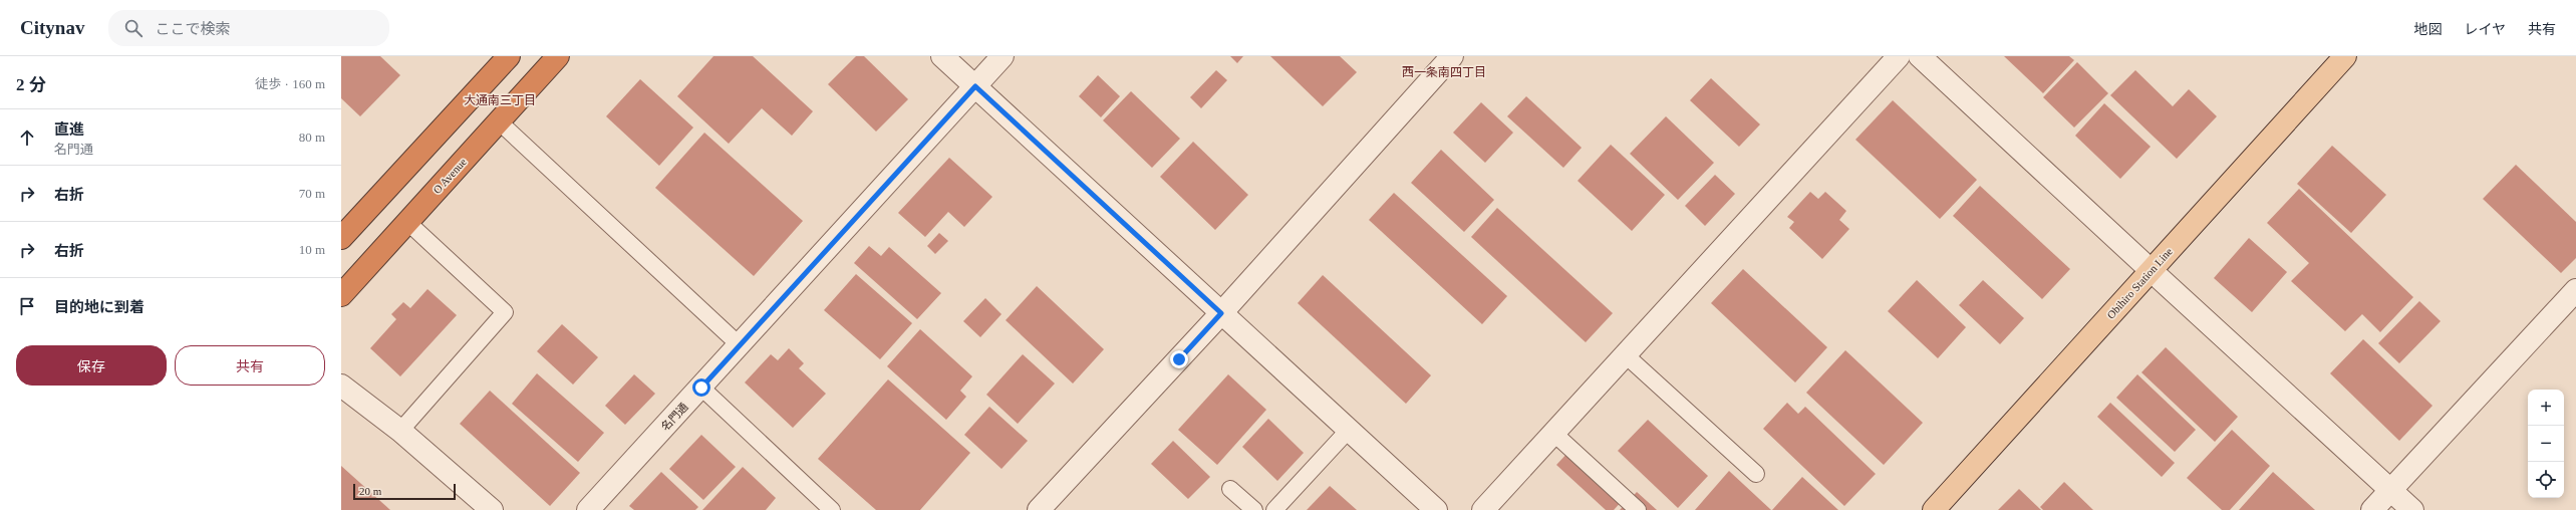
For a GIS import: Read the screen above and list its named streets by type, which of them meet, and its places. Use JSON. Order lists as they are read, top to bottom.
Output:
{
  "streets": {
    "highway": ["O Avenue"],
    "main road": ["Obihiro Station Line"],
    "street": ["名門通"]
  },
  "districts": ["西一条南四丁目", "大通南三丁目"],
  "scale_bar": "20 m",
  "page": {
    "header": "Citynav",
    "search": "ここで検索",
    "nav": ["地図", "レイヤ", "共有"],
    "heading": ["2 分", "徒歩 · 160 m"],
    "list": [
      ["直進", "名門通", "80 m"],
      ["右折", "70 m"],
      ["右折", "10 m"],
      "目的地に到着"
    ],
    "buttons": ["保存", "共有"],
    "map_buttons": ["+", "−"],
    "scale": "20 m"
  }
}
